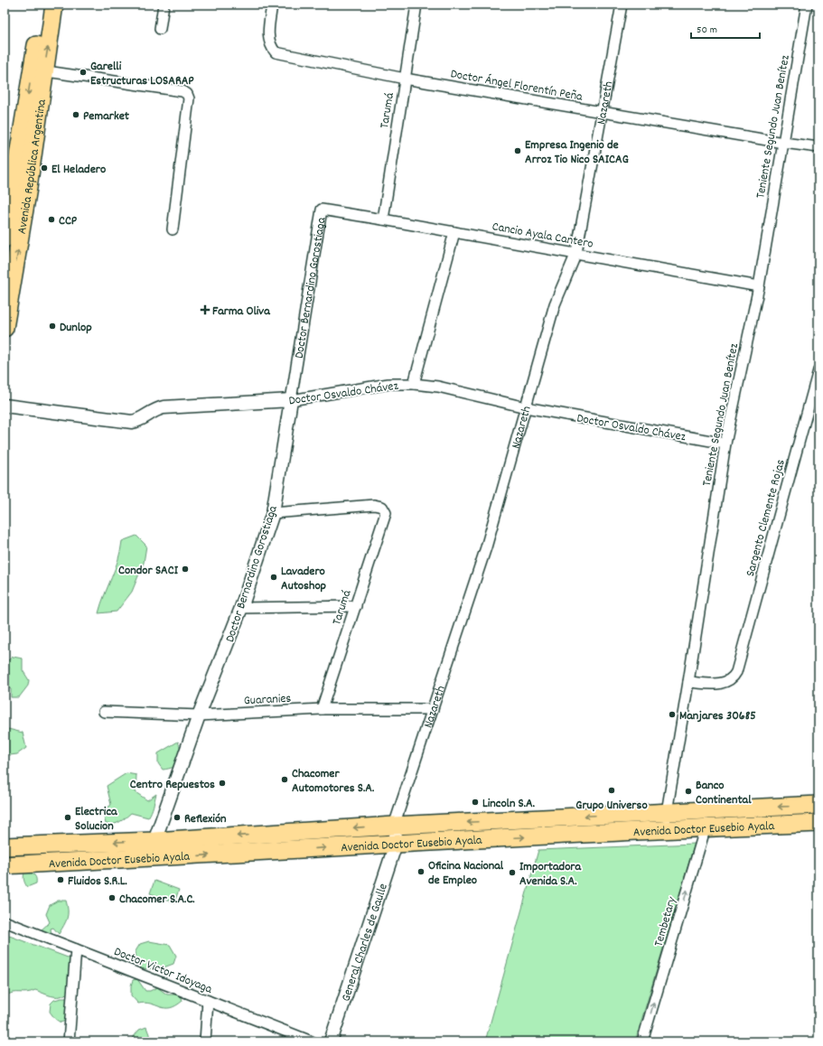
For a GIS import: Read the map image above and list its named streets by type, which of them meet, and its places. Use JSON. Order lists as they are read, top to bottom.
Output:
{
  "streets": {
    "highway": ["Avenida República Argentina", "Avenida Doctor Eusebio Ayala"],
    "street": [
      "Doctor Ángel Florentín Peña",
      "Nazareth",
      "Tarumá",
      "Teniente Segundo Juan Benítez",
      "Cancio Ayala Cantero",
      "Doctor Bernardino Gorostiaga",
      "Doctor Osvaldo Chávez",
      "Sargento Clemente Rojas",
      "Guaranies",
      "Tembetary",
      "General Charles de Gaulle",
      "Doctor Victor Idoyaga"
    ]
  },
  "crossings": [
    ["Doctor Ángel Florentín Peña", "Nazareth"],
    ["Doctor Ángel Florentín Peña", "Tarumá"],
    ["Doctor Ángel Florentín Peña", "Teniente Segundo Juan Benítez"],
    ["Nazareth", "Cancio Ayala Cantero"],
    ["Nazareth", "Doctor Osvaldo Chávez"],
    ["Nazareth", "Guaranies"],
    ["Nazareth", "Avenida Doctor Eusebio Ayala"],
    ["Nazareth", "General Charles de Gaulle"],
    ["Tarumá", "Cancio Ayala Cantero"],
    ["Tarumá", "Doctor Bernardino Gorostiaga"],
    ["Tarumá", "Guaranies"],
    ["Teniente Segundo Juan Benítez", "Cancio Ayala Cantero"],
    ["Teniente Segundo Juan Benítez", "Doctor Osvaldo Chávez"],
    ["Teniente Segundo Juan Benítez", "Sargento Clemente Rojas"],
    ["Teniente Segundo Juan Benítez", "Avenida Doctor Eusebio Ayala"],
    ["Cancio Ayala Cantero", "Doctor Bernardino Gorostiaga"],
    ["Doctor Bernardino Gorostiaga", "Doctor Osvaldo Chávez"],
    ["Doctor Bernardino Gorostiaga", "Guaranies"],
    ["Doctor Bernardino Gorostiaga", "Avenida Doctor Eusebio Ayala"],
    ["Avenida Doctor Eusebio Ayala", "Tembetary"],
    ["Avenida Doctor Eusebio Ayala", "General Charles de Gaulle"]
  ],
  "one_way": ["Tembetary"],
  "places": {
    "other": [
      "Garelli Estructuras LOSARAP",
      "Pemarket",
      "Empresa Ingenio de Arroz Tio Nico SAICAG",
      "El Heladero",
      "CCP",
      "Dunlop",
      "Condor SACI",
      "Lavadero Autoshop",
      "Manjares 30685",
      "Chacomer Automotores S.A.",
      "Centro Repuestos",
      "Grupo Universo",
      "Banco Continental",
      "Lincoln S.A.",
      "Electrica Solucion",
      "Reflexión",
      "Oficina Nacional de Empleo",
      "Importadora Avenida S.A.",
      "Fluidos S.R.L.",
      "Chacomer S.A.C."
    ],
    "health": ["Farma Oliva"]
  },
  "scale_bar": "50 m"
}
